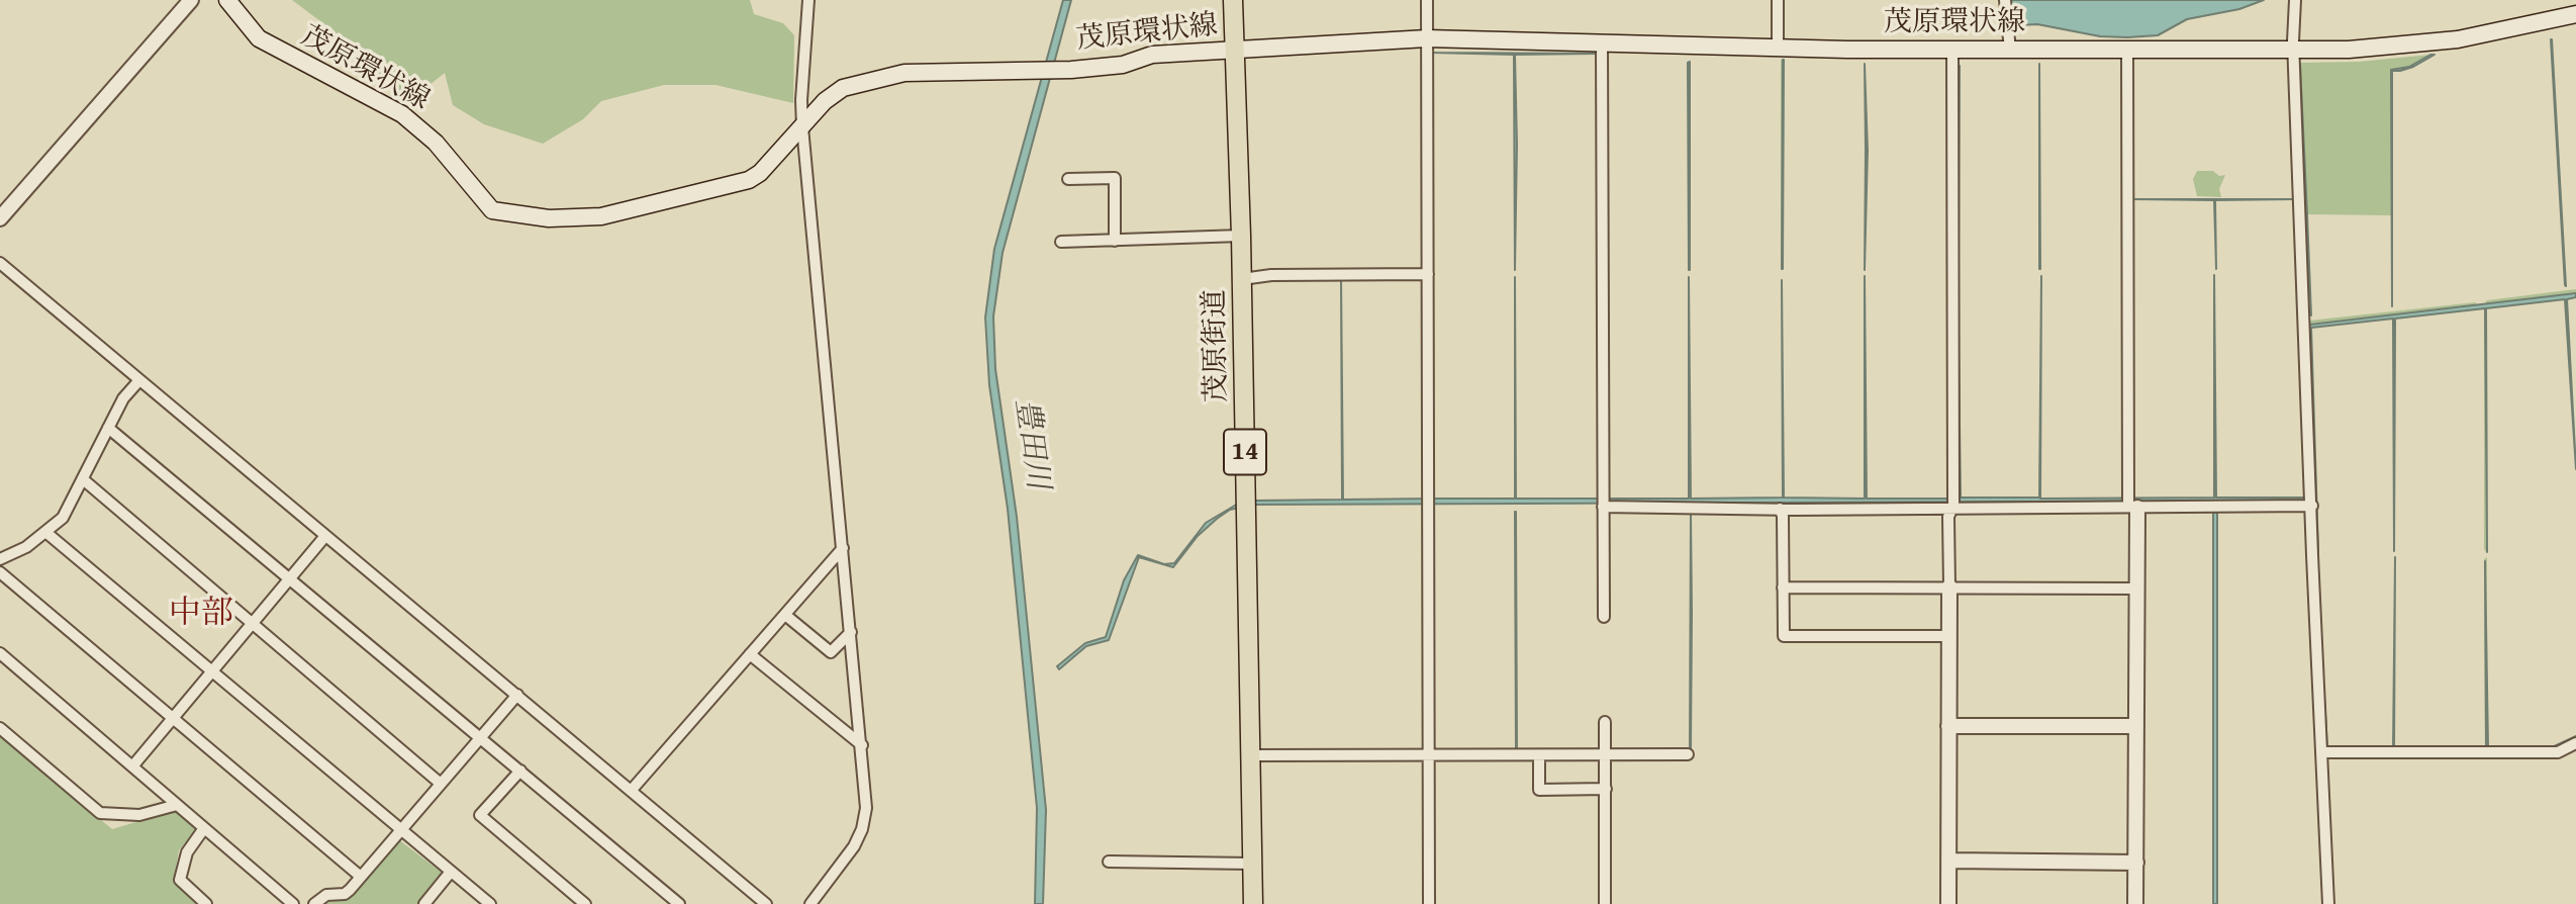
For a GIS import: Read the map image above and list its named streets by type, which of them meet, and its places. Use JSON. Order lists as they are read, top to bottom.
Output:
{
  "streets": {
    "main road": ["茂原環状線", "茂原街道", "14"]
  },
  "crossings": [
    ["茂原環状線", "茂原街道"]
  ],
  "districts": ["中部"],
  "water": ["豊田川"]
}
